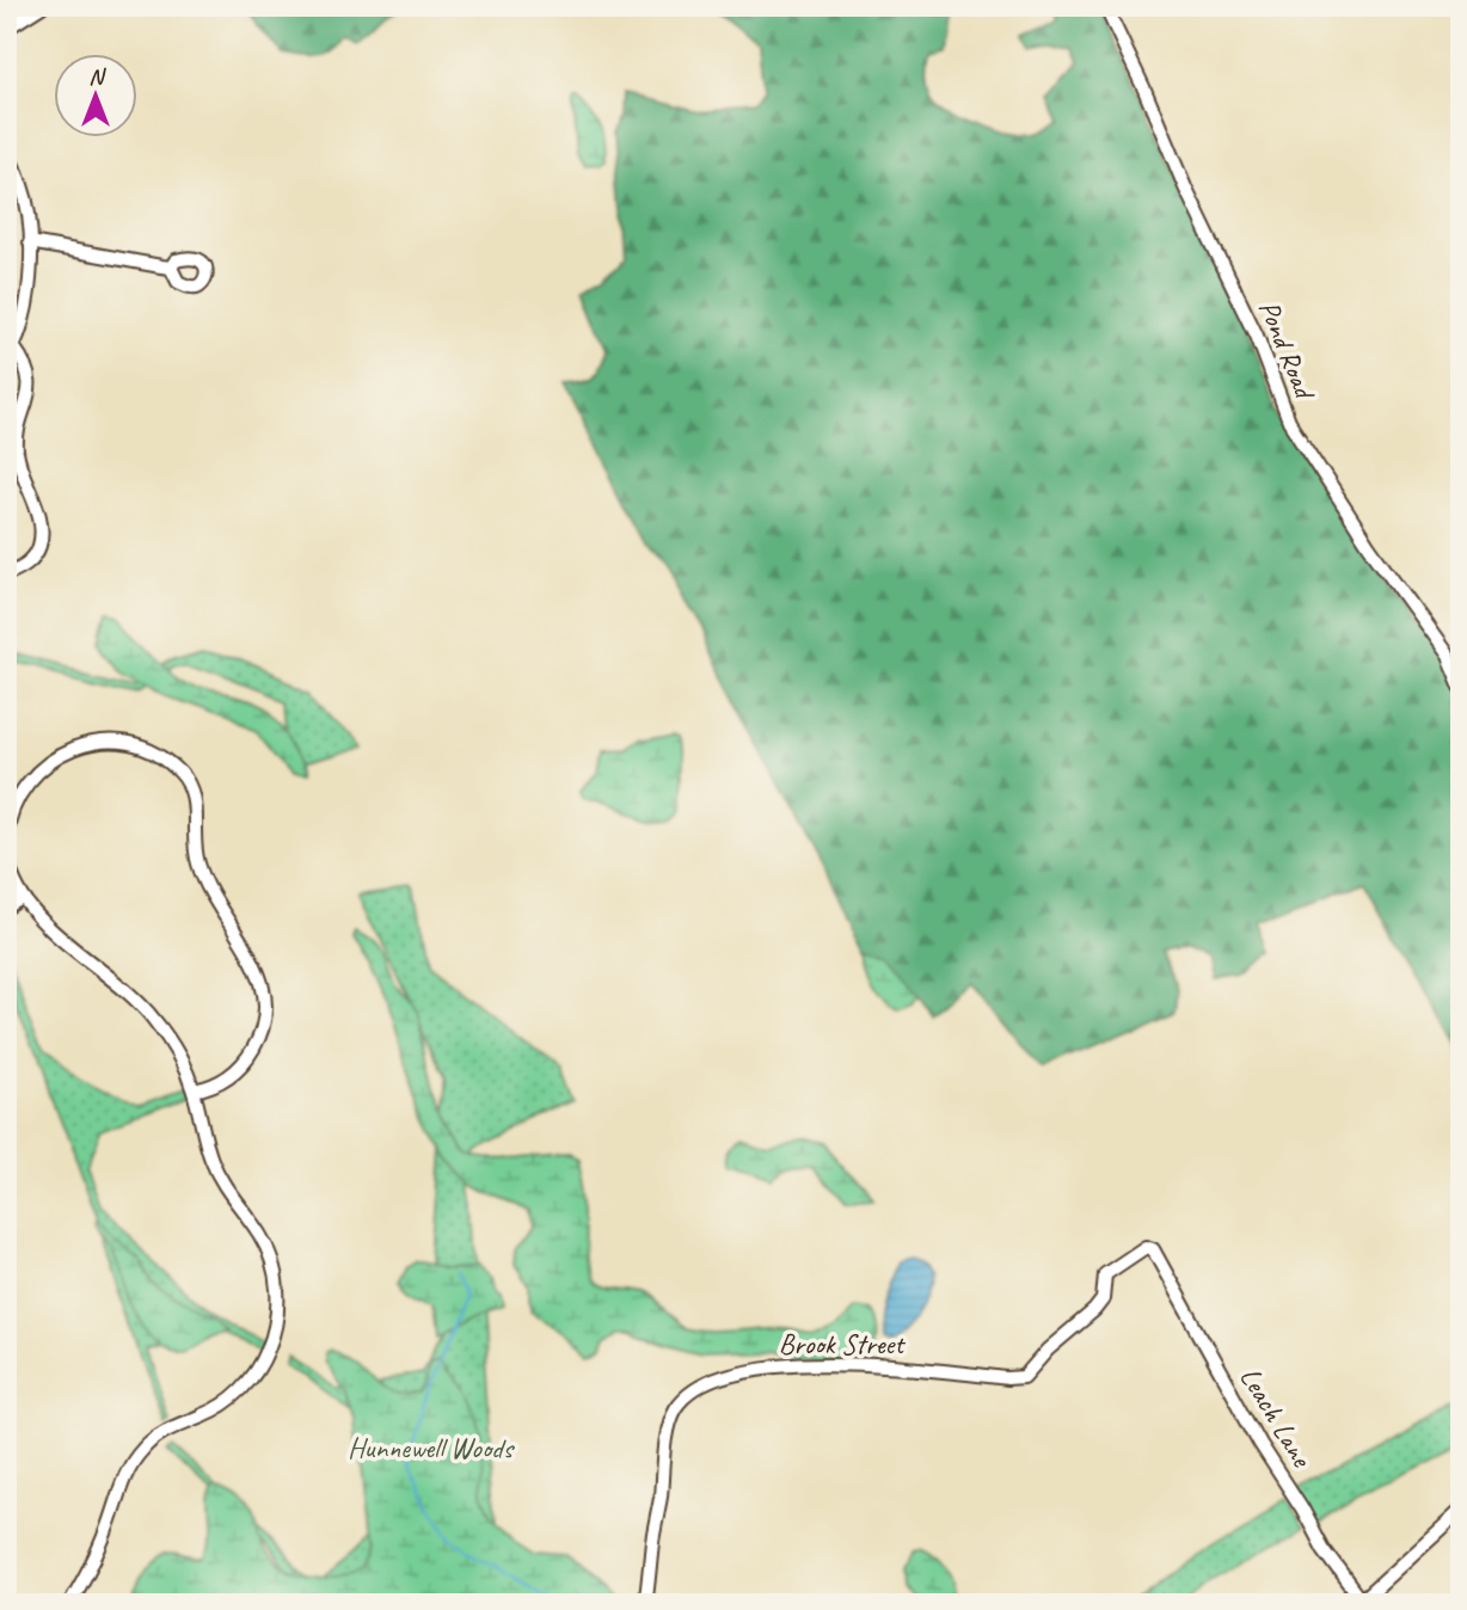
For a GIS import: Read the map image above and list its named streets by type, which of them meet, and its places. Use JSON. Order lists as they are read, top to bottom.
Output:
{
  "streets": {
    "street": ["Pond Road", "Brook Street", "Leach Lane"]
  },
  "crossings": [
    ["Brook Street", "Leach Lane"]
  ],
  "parks": ["Hunnewell Woods"],
  "north": "top"
}
